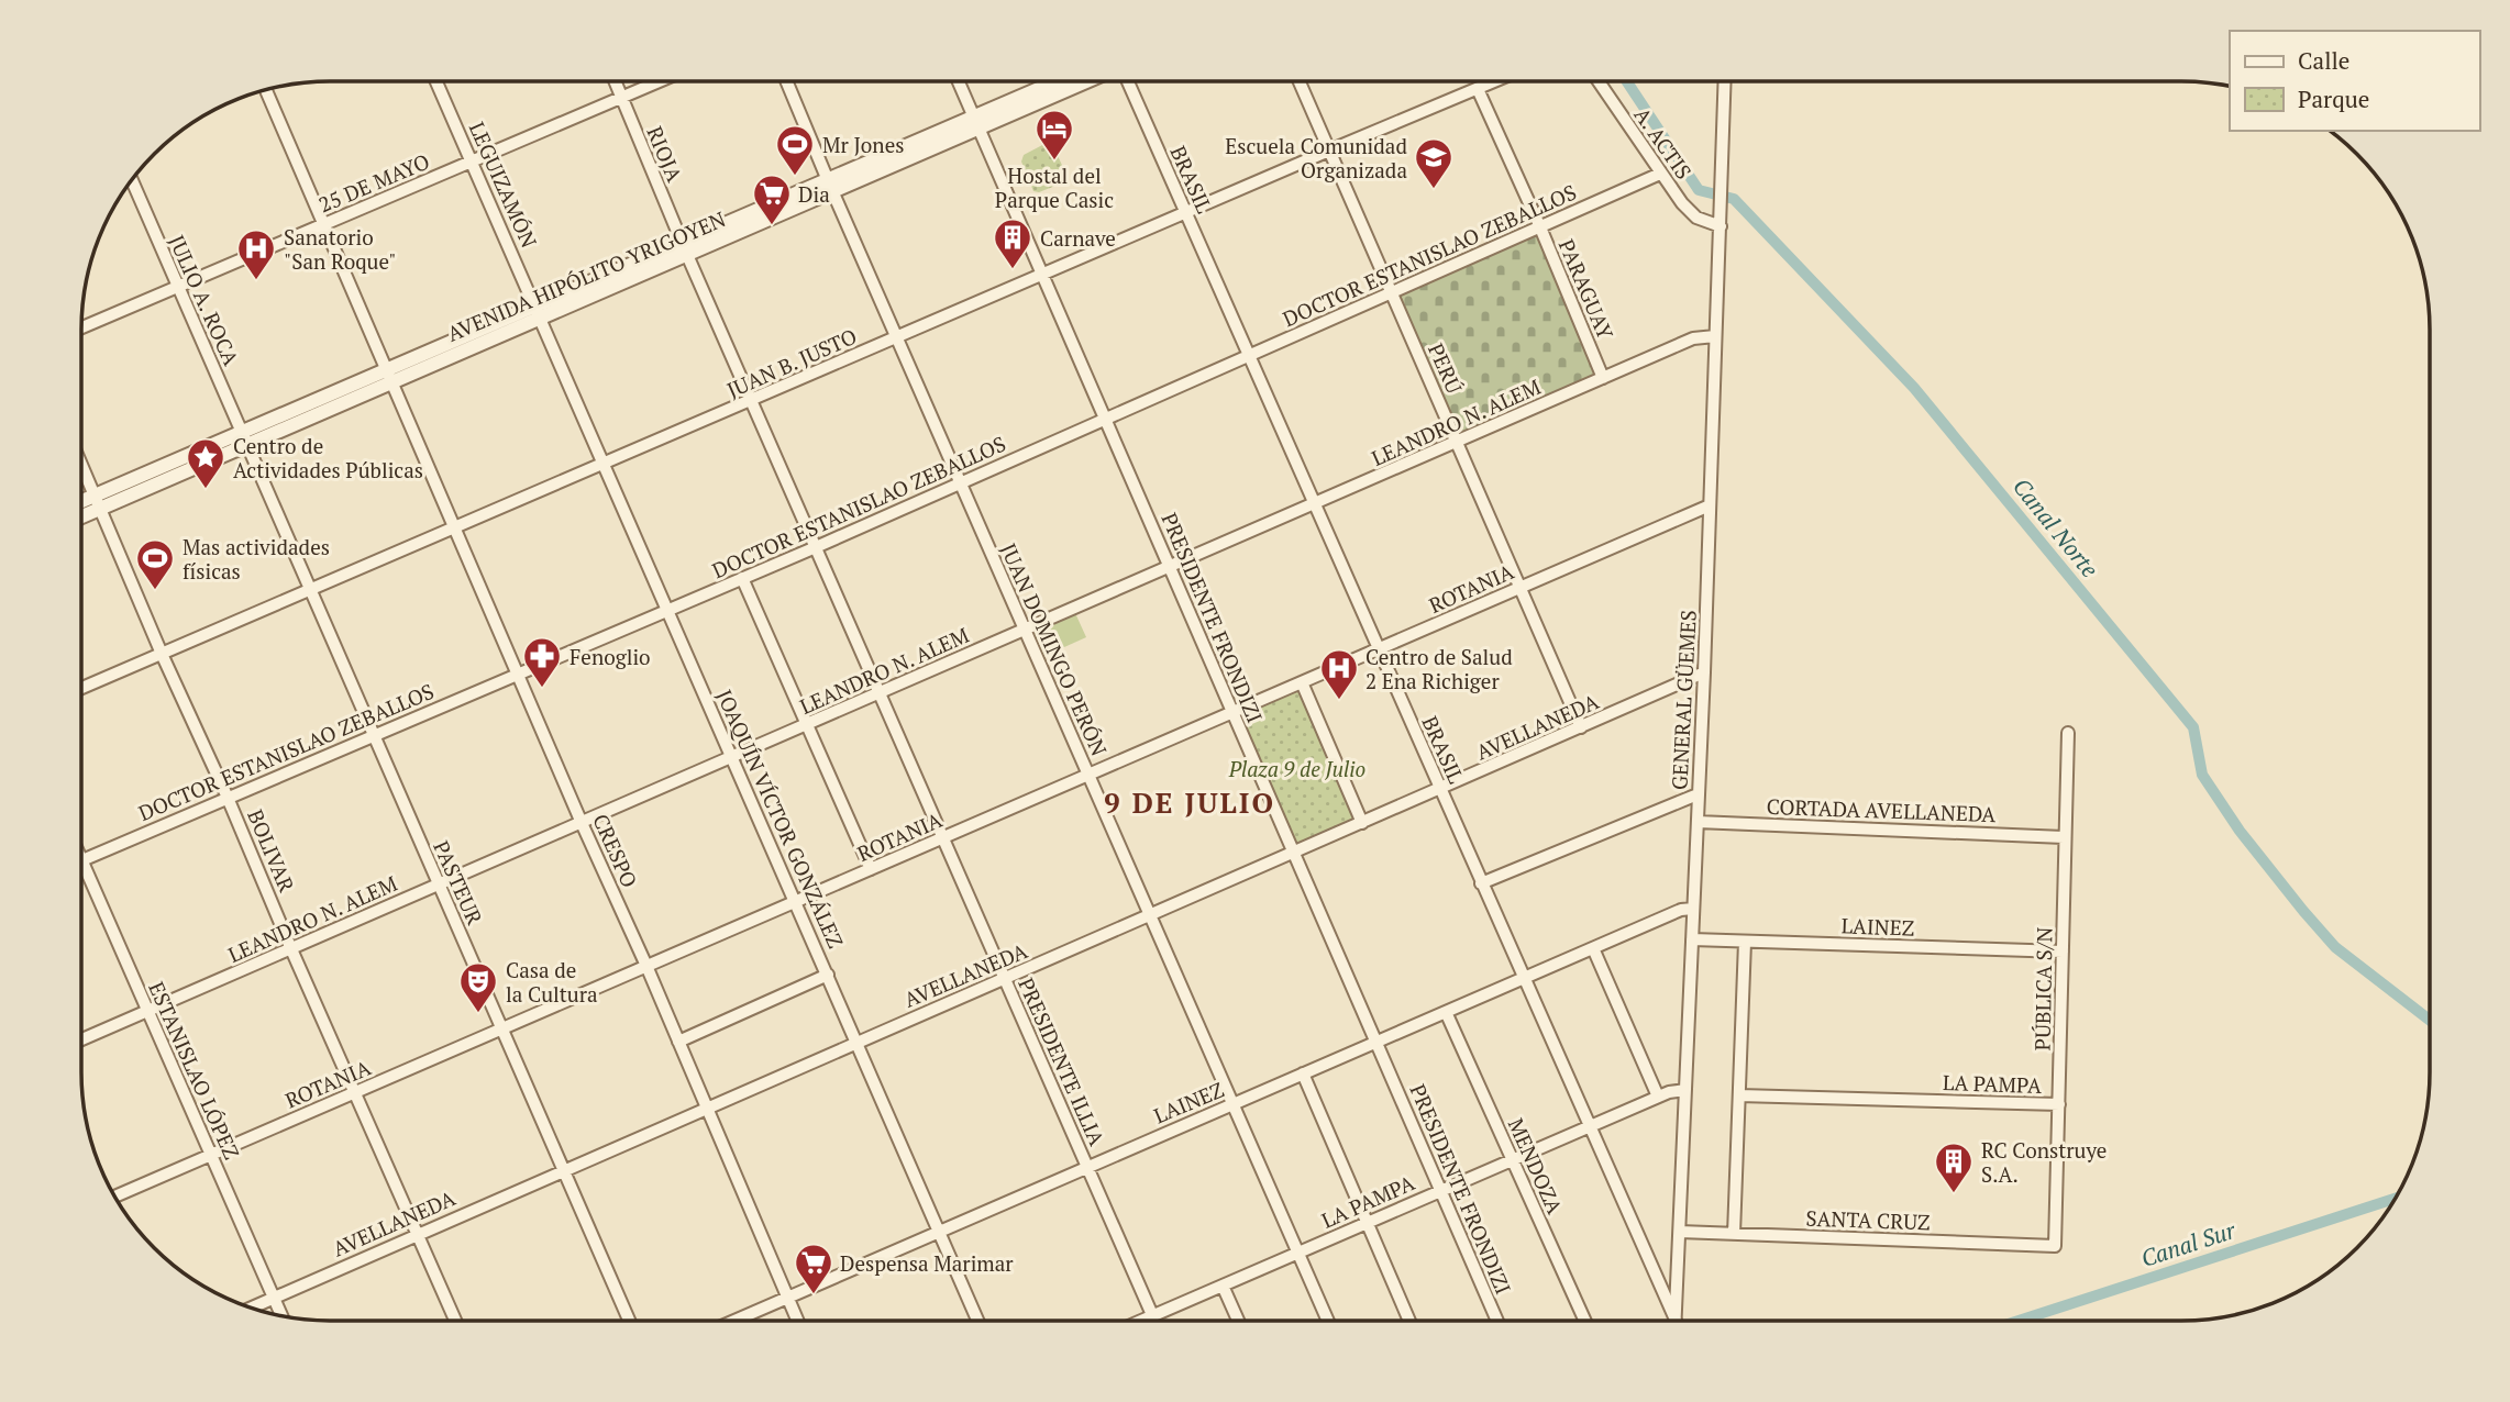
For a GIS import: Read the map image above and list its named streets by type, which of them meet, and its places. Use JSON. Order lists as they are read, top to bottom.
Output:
{
  "streets": {
    "street": [
      "A. ACTIS",
      "RIOJA",
      "BRASIL",
      "25 DE MAYO",
      "LEGUIZAMÓN",
      "DOCTOR ESTANISLAO ZEBALLOS",
      "AVENIDA HIPÓLITO YRIGOYEN",
      "PARAGUAY",
      "JULIO A. ROCA",
      "JUAN B. JUSTO",
      "PERÚ",
      "LEANDRO N. ALEM",
      "ROTANIA",
      "PRESIDENTE FRONDIZI",
      "JUAN DOMINGO PERÓN",
      "GENERAL GÜEMES",
      "AVELLANEDA",
      "CORTADA AVELLANEDA",
      "JOAQUÍN VÍCTOR GONZÁLEZ",
      "BOLIVAR",
      "CRESPO",
      "PASTEUR",
      "LAINEZ",
      "PÚBLICA S/N",
      "PRESIDENTE ILLIA",
      "ESTANISLAO LÓPEZ",
      "LA PAMPA",
      "MENDOZA",
      "SANTA CRUZ"
    ]
  },
  "crossings": [
    ["A. ACTIS", "DOCTOR ESTANISLAO ZEBALLOS"],
    ["A. ACTIS", "GENERAL GÜEMES"],
    ["RIOJA", "25 DE MAYO"],
    ["RIOJA", "AVENIDA HIPÓLITO YRIGOYEN"],
    ["RIOJA", "PRESIDENTE ILLIA"],
    ["BRASIL", "DOCTOR ESTANISLAO ZEBALLOS"],
    ["BRASIL", "JUAN B. JUSTO"],
    ["BRASIL", "LEANDRO N. ALEM"],
    ["BRASIL", "ROTANIA"],
    ["BRASIL", "GENERAL GÜEMES"],
    ["BRASIL", "AVELLANEDA"],
    ["BRASIL", "LAINEZ"],
    ["BRASIL", "LA PAMPA"],
    ["25 DE MAYO", "LEGUIZAMÓN"],
    ["25 DE MAYO", "JULIO A. ROCA"],
    ["25 DE MAYO", "CRESPO"],
    ["LEGUIZAMÓN", "AVENIDA HIPÓLITO YRIGOYEN"],
    ["LEGUIZAMÓN", "JOAQUÍN VÍCTOR GONZÁLEZ"],
    ["DOCTOR ESTANISLAO ZEBALLOS", "PARAGUAY"],
    ["DOCTOR ESTANISLAO ZEBALLOS", "PERÚ"],
    ["DOCTOR ESTANISLAO ZEBALLOS", "PRESIDENTE FRONDIZI"],
    ["DOCTOR ESTANISLAO ZEBALLOS", "JUAN DOMINGO PERÓN"],
    ["DOCTOR ESTANISLAO ZEBALLOS", "JOAQUÍN VÍCTOR GONZÁLEZ"],
    ["DOCTOR ESTANISLAO ZEBALLOS", "BOLIVAR"],
    ["DOCTOR ESTANISLAO ZEBALLOS", "CRESPO"],
    ["DOCTOR ESTANISLAO ZEBALLOS", "PASTEUR"],
    ["DOCTOR ESTANISLAO ZEBALLOS", "PRESIDENTE ILLIA"],
    ["DOCTOR ESTANISLAO ZEBALLOS", "ESTANISLAO LÓPEZ"],
    ["AVENIDA HIPÓLITO YRIGOYEN", "JULIO A. ROCA"],
    ["AVENIDA HIPÓLITO YRIGOYEN", "PRESIDENTE FRONDIZI"],
    ["AVENIDA HIPÓLITO YRIGOYEN", "JUAN DOMINGO PERÓN"],
    ["AVENIDA HIPÓLITO YRIGOYEN", "JOAQUÍN VÍCTOR GONZÁLEZ"],
    ["AVENIDA HIPÓLITO YRIGOYEN", "BOLIVAR"],
    ["AVENIDA HIPÓLITO YRIGOYEN", "CRESPO"],
    ["AVENIDA HIPÓLITO YRIGOYEN", "PASTEUR"],
    ["AVENIDA HIPÓLITO YRIGOYEN", "PRESIDENTE ILLIA"],
    ["PARAGUAY", "JUAN B. JUSTO"],
    ["PARAGUAY", "LEANDRO N. ALEM"],
    ["JULIO A. ROCA", "PASTEUR"],
    ["JUAN B. JUSTO", "PERÚ"],
    ["JUAN B. JUSTO", "PRESIDENTE FRONDIZI"],
    ["JUAN B. JUSTO", "JUAN DOMINGO PERÓN"],
    ["JUAN B. JUSTO", "JOAQUÍN VÍCTOR GONZÁLEZ"],
    ["JUAN B. JUSTO", "BOLIVAR"],
    ["JUAN B. JUSTO", "CRESPO"],
    ["JUAN B. JUSTO", "PASTEUR"],
    ["JUAN B. JUSTO", "PRESIDENTE ILLIA"],
    ["PERÚ", "LEANDRO N. ALEM"],
    ["PERÚ", "ROTANIA"],
    ["PERÚ", "AVELLANEDA"],
    ["LEANDRO N. ALEM", "PRESIDENTE FRONDIZI"],
    ["LEANDRO N. ALEM", "JUAN DOMINGO PERÓN"],
    ["LEANDRO N. ALEM", "GENERAL GÜEMES"],
    ["LEANDRO N. ALEM", "JOAQUÍN VÍCTOR GONZÁLEZ"],
    ["LEANDRO N. ALEM", "BOLIVAR"],
    ["LEANDRO N. ALEM", "CRESPO"],
    ["LEANDRO N. ALEM", "PASTEUR"],
    ["LEANDRO N. ALEM", "PRESIDENTE ILLIA"],
    ["LEANDRO N. ALEM", "ESTANISLAO LÓPEZ"],
    ["ROTANIA", "PRESIDENTE FRONDIZI"],
    ["ROTANIA", "JUAN DOMINGO PERÓN"],
    ["ROTANIA", "GENERAL GÜEMES"],
    ["ROTANIA", "JOAQUÍN VÍCTOR GONZÁLEZ"],
    ["ROTANIA", "BOLIVAR"],
    ["ROTANIA", "CRESPO"],
    ["ROTANIA", "PASTEUR"],
    ["ROTANIA", "PRESIDENTE ILLIA"],
    ["ROTANIA", "ESTANISLAO LÓPEZ"],
    ["PRESIDENTE FRONDIZI", "AVELLANEDA"],
    ["PRESIDENTE FRONDIZI", "LAINEZ"],
    ["PRESIDENTE FRONDIZI", "LA PAMPA"],
    ["JUAN DOMINGO PERÓN", "AVELLANEDA"],
    ["JUAN DOMINGO PERÓN", "LAINEZ"],
    ["JUAN DOMINGO PERÓN", "LA PAMPA"],
    ["GENERAL GÜEMES", "AVELLANEDA"],
    ["GENERAL GÜEMES", "CORTADA AVELLANEDA"],
    ["GENERAL GÜEMES", "LAINEZ"],
    ["GENERAL GÜEMES", "LA PAMPA"],
    ["GENERAL GÜEMES", "SANTA CRUZ"],
    ["AVELLANEDA", "JOAQUÍN VÍCTOR GONZÁLEZ"],
    ["AVELLANEDA", "BOLIVAR"],
    ["AVELLANEDA", "CRESPO"],
    ["AVELLANEDA", "PASTEUR"],
    ["AVELLANEDA", "PRESIDENTE ILLIA"],
    ["AVELLANEDA", "ESTANISLAO LÓPEZ"],
    ["CORTADA AVELLANEDA", "PÚBLICA S/N"],
    ["JOAQUÍN VÍCTOR GONZÁLEZ", "LAINEZ"],
    ["CRESPO", "LAINEZ"],
    ["LAINEZ", "PÚBLICA S/N"],
    ["LAINEZ", "PRESIDENTE ILLIA"],
    ["LAINEZ", "MENDOZA"],
    ["PÚBLICA S/N", "LA PAMPA"],
    ["PÚBLICA S/N", "SANTA CRUZ"],
    ["PRESIDENTE ILLIA", "LA PAMPA"],
    ["LA PAMPA", "MENDOZA"]
  ],
  "districts": ["9 DE JULIO"],
  "water": ["Canal Norte", "Canal Sur"],
  "parks": ["Plaza 9 de Julio"],
  "places": {
    "hotel": ["Hostal del Parque Casic"],
    "sports": ["Mr Jones", "Mas actividades físicas"],
    "school or university": ["Escuela Comunidad Organizada"],
    "supermarket": ["Dia", "Despensa Marimar"],
    "building": ["Carnave", "RC Construye S.A."],
    "hospital": ["Sanatorio \"San Roque\"", "Centro de Salud 2 Ena Richiger"],
    "place": ["Centro de Actividades Públicas"],
    "pharmacy": ["Fenoglio"],
    "theatre": ["Casa de la Cultura"]
  },
  "legend": ["Calle", "Parque"]
}
